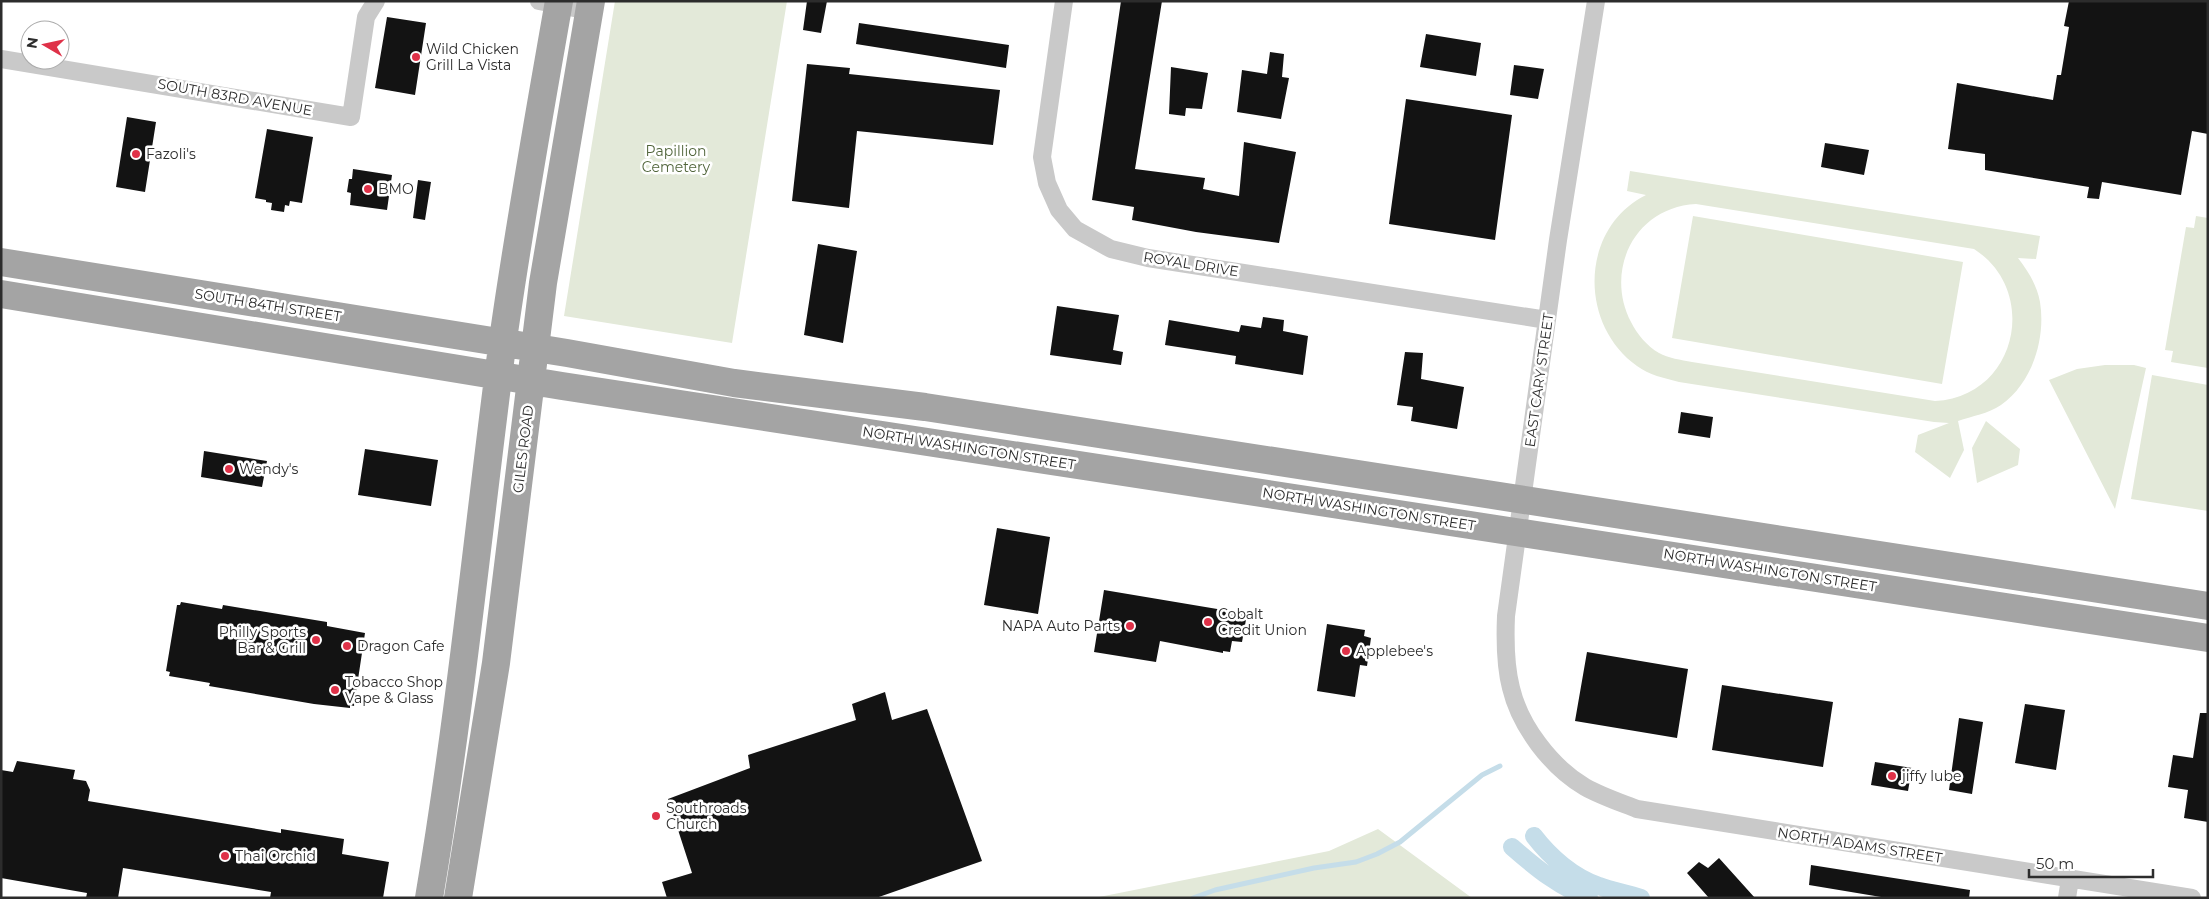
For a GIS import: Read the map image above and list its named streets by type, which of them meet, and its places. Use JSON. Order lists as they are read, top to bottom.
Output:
{
  "streets": {
    "main road": ["SOUTH 84TH STREET", "NORTH WASHINGTON STREET", "GILES ROAD"],
    "street": [
      "SOUTH 83RD AVENUE",
      "ROYAL DRIVE",
      "EAST CARY STREET",
      "NORTH ADAMS STREET"
    ]
  },
  "crossings": [
    ["ROYAL DRIVE", "EAST CARY STREET"],
    ["SOUTH 84TH STREET", "GILES ROAD"],
    ["EAST CARY STREET", "NORTH WASHINGTON STREET"],
    ["EAST CARY STREET", "NORTH ADAMS STREET"],
    ["NORTH WASHINGTON STREET", "GILES ROAD"]
  ],
  "parks": ["Papillion Cemetery"],
  "places": [
    "Wild Chicken Grill La Vista",
    "Fazoli's",
    "BMO",
    "Wendy's",
    "Cobalt Credit Union",
    "NAPA Auto Parts",
    "Philly Sports Bar & Grill",
    "Dragon Cafe",
    "Applebee's",
    "Tobacco Shop Vape & Glass",
    "jiffy lube",
    "Southroads Church",
    "Thai Orchid"
  ],
  "scale_bar": "50 m",
  "north": "left"
}
